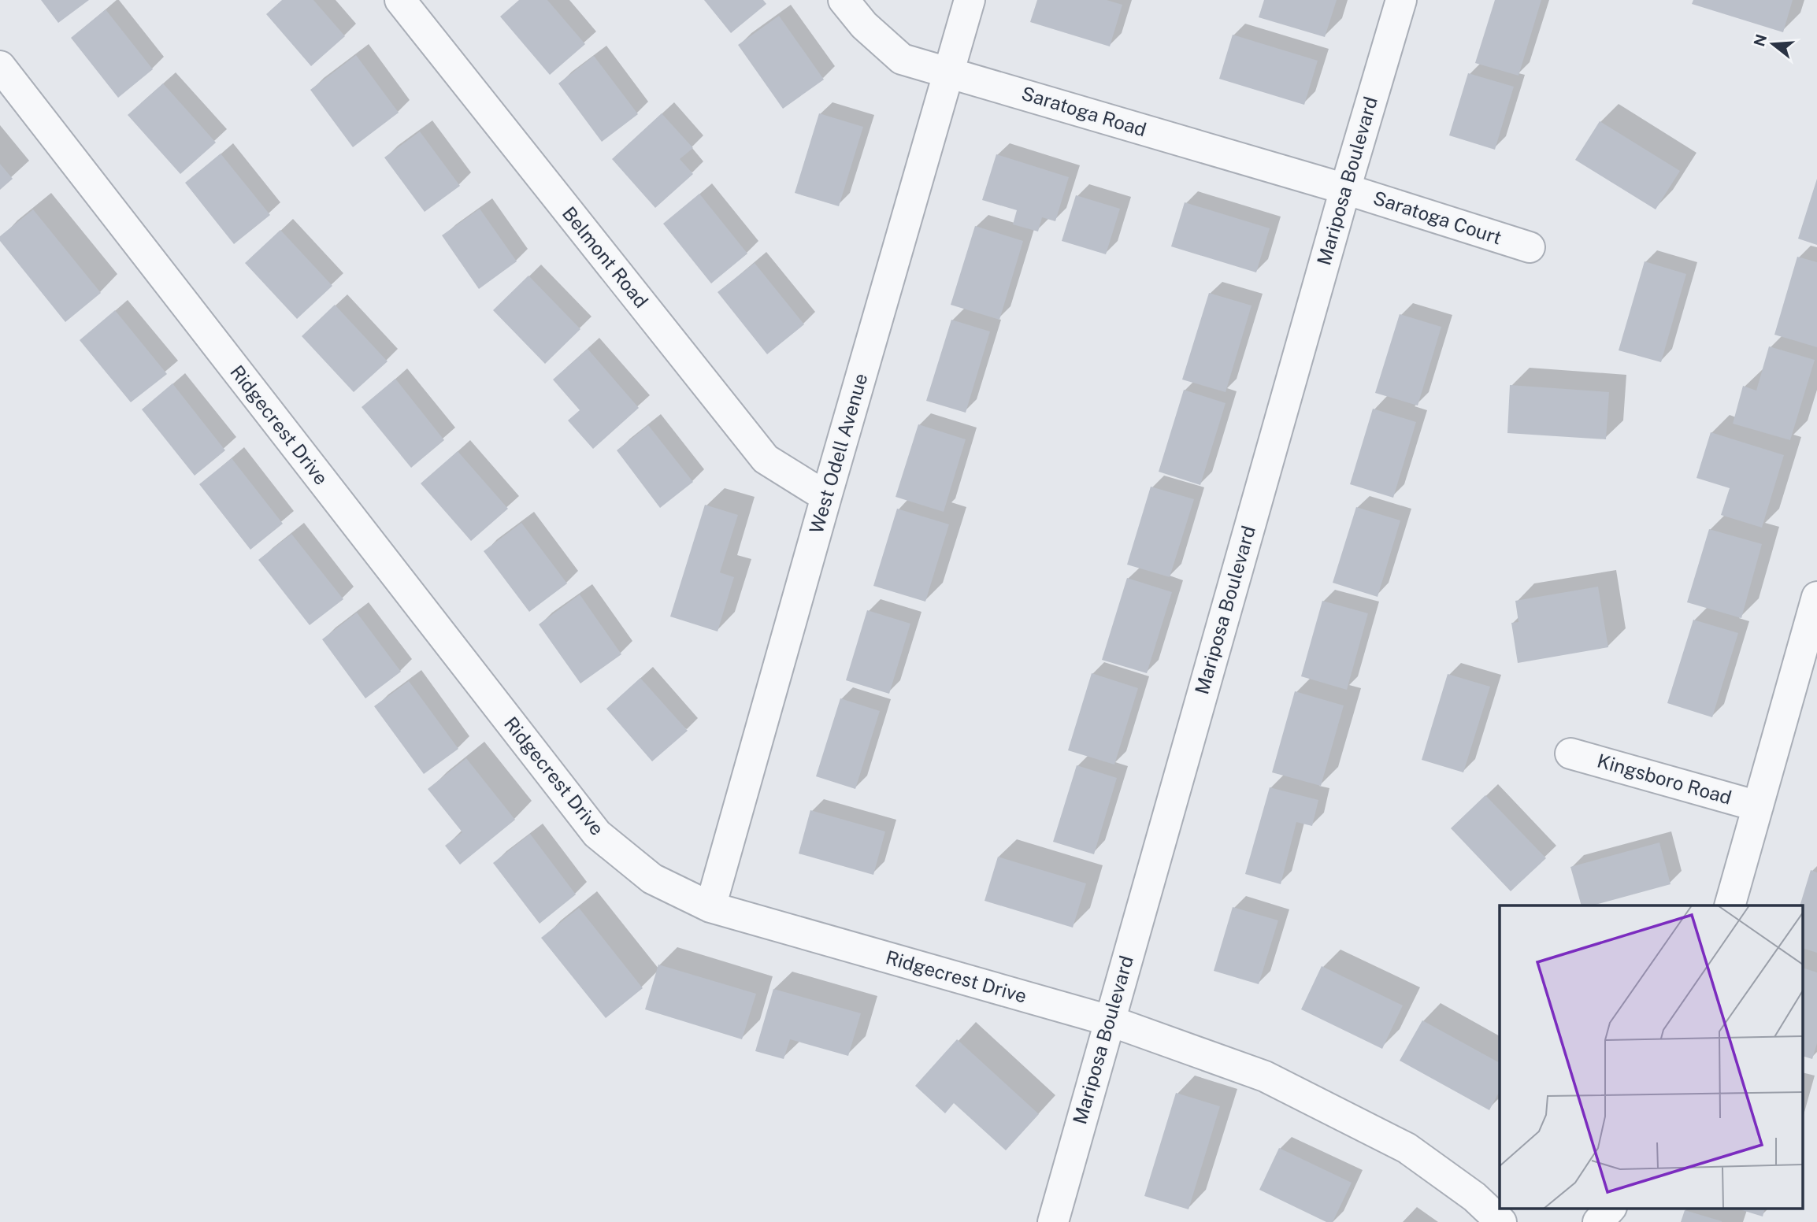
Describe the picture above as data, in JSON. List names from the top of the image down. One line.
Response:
{"streets":{"street":["Saratoga Road","Mariposa Boulevard","Saratoga Court","Belmont Road","Ridgecrest Drive","West Odell Avenue","Kingsboro Road"]},"crossings":[["Saratoga Road","Mariposa Boulevard"],["Saratoga Road","Saratoga Court"],["Saratoga Road","West Odell Avenue"],["Mariposa Boulevard","Saratoga Court"],["Mariposa Boulevard","Ridgecrest Drive"],["Belmont Road","West Odell Avenue"],["Ridgecrest Drive","West Odell Avenue"]],"north":"left"}
